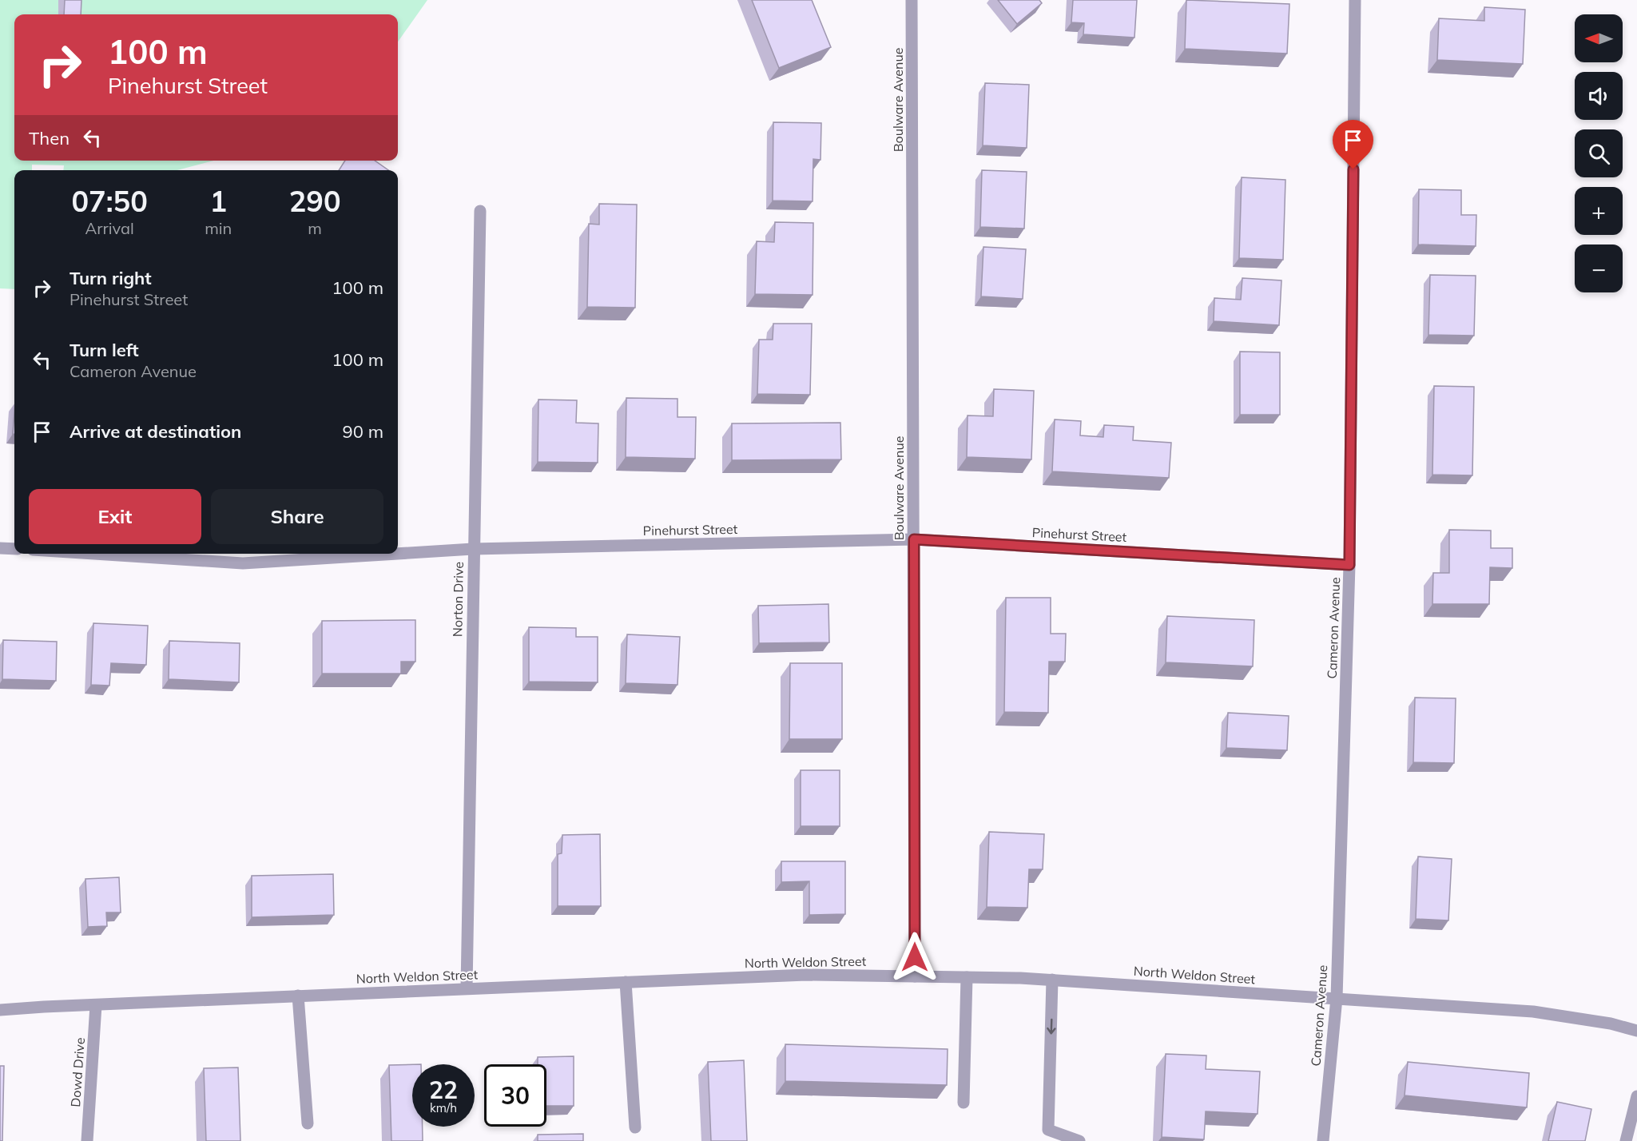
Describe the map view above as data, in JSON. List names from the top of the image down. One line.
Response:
{"streets":{"street":["Boulware Avenue","Pinehurst Street","Norton Drive","Cameron Avenue","North Weldon Street","Dowd Drive"]},"crossings":[["Boulware Avenue","Pinehurst Street"],["Boulware Avenue","North Weldon Street"],["Pinehurst Street","Norton Drive"],["Pinehurst Street","Cameron Avenue"],["Norton Drive","North Weldon Street"],["Cameron Avenue","North Weldon Street"],["North Weldon Street","Dowd Drive"]],"north":"left","page":{"map_buttons":["+","−"],"turn":["100 m","Pinehurst Street"],"then":"Then","eta":["07:50","Arrival","1","min","290","m"],"list":[{"name":"Turn right","note":"Pinehurst Street","value":"100 m"},{"name":"Turn left","note":"Cameron Avenue","value":"100 m"},{"name":"Arrive at destination","value":"90 m"}],"buttons":["Exit","Share"],"speed":"22 km/h","limit":"30"}}
